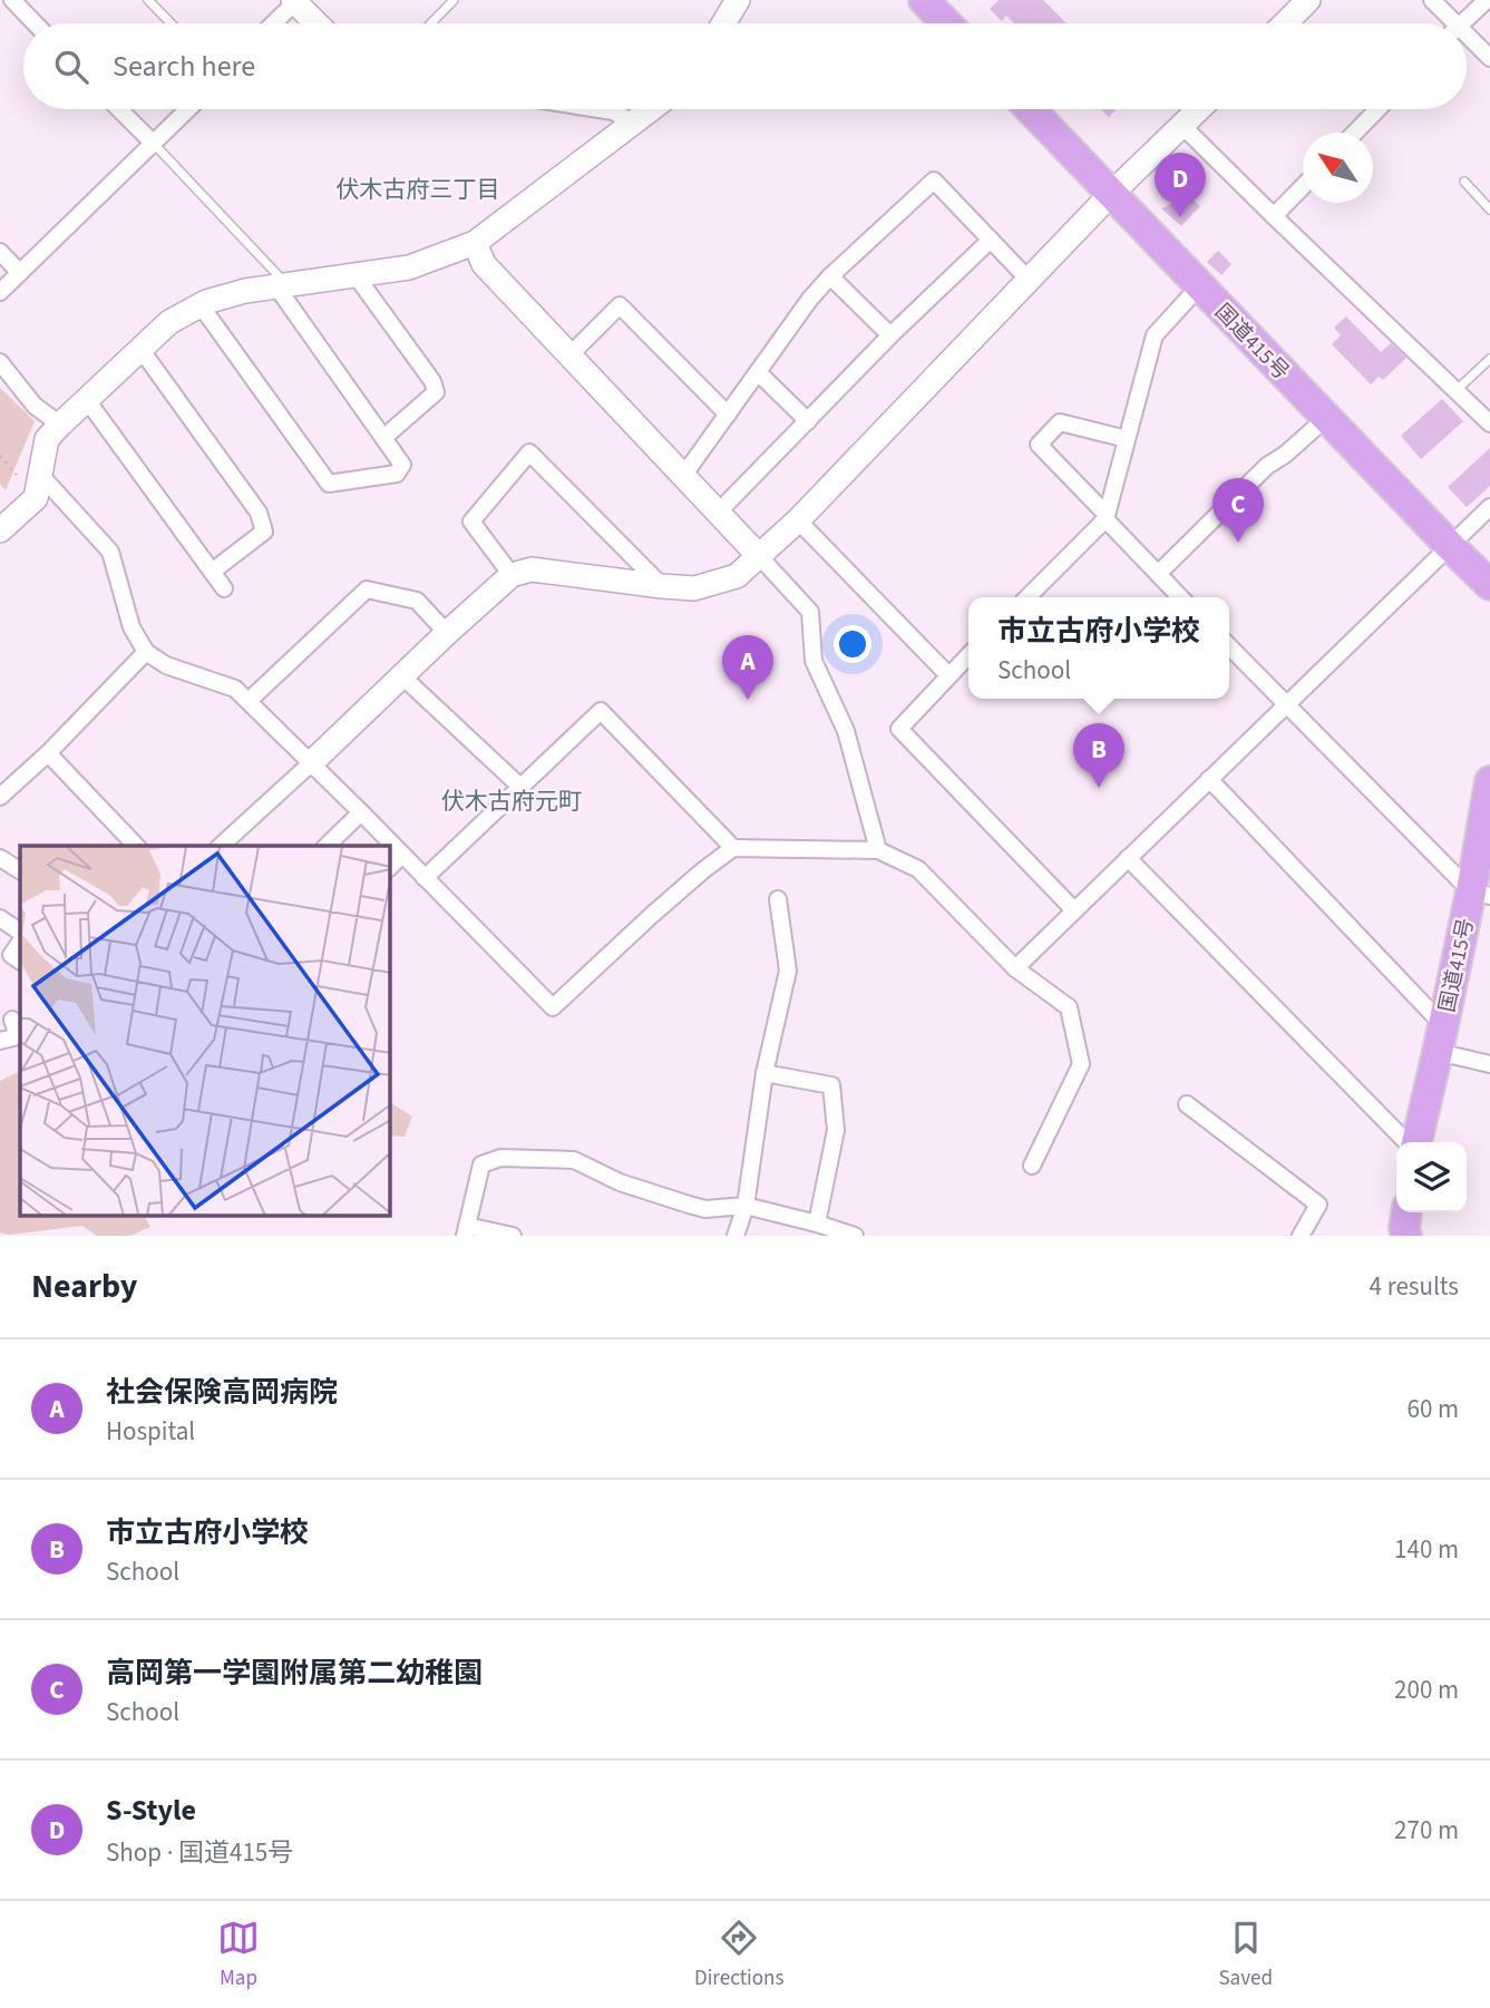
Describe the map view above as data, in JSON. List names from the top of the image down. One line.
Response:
{"streets":{"highway":["国道415号"]},"districts":["伏木古府三丁目","伏木古府元町"],"north":"top left","page":{"search":"Search here","pins":["D","C","A","B"],"popup":["市立古府小学校","School"],"heading":["Nearby","4 results"],"list":[{"mark":"A","name":"社会保険高岡病院","note":"Hospital","value":"60 m"},{"mark":"B","name":"市立古府小学校","note":"School","value":"140 m"},{"mark":"C","name":"高岡第一学園附属第二幼稚園","note":"School","value":"200 m"},{"mark":"D","name":"S-Style","note":"Shop · 国道415号","value":"270 m"}],"nav":["Map","Directions","Saved"]}}
